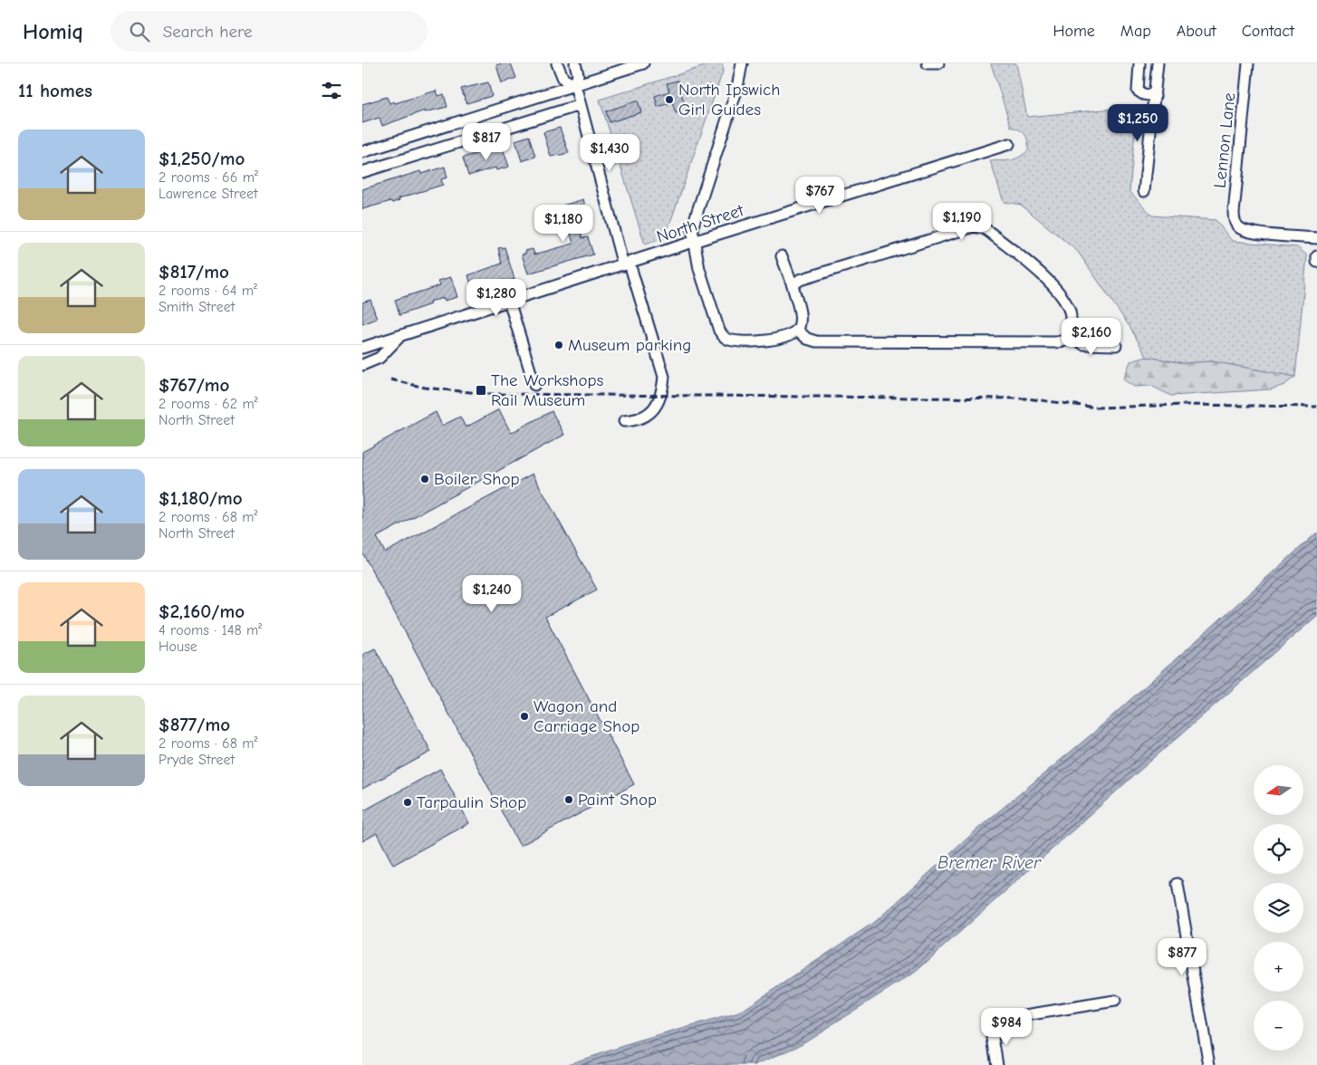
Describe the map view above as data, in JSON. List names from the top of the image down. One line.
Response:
{"streets":{"street":["Lennon Lane","North Street"]},"water":["Bremer River"],"places":{"other":["North Ipswich Girl Guides","Museum parking","Boiler Shop","Wagon and Carriage Shop","Paint Shop","Tarpaulin Shop"],"transit":["The Workshops Rail Museum"]},"north":"left","page":{"header":"Homiq","search":"Search here","nav":["Home","Map","About","Contact"],"heading":"11 homes","price":["$1,250","$817","$1,430","$767","$1,190","$1,180","$1,280","$2,160","$1,240","$877","$984"],"list":[{"name":"$1,250/mo","note":"2 rooms · 66 m² · Lawrence Street"},{"name":"$817/mo","note":"2 rooms · 64 m² · Smith Street"},{"name":"$767/mo","note":"2 rooms · 62 m² · North Street"},{"name":"$1,180/mo","note":"2 rooms · 68 m² · North Street"},{"name":"$2,160/mo","note":"4 rooms · 148 m² · House"},{"name":"$877/mo","note":"2 rooms · 68 m² · Pryde Street"}],"map_buttons":["+","−"]}}
